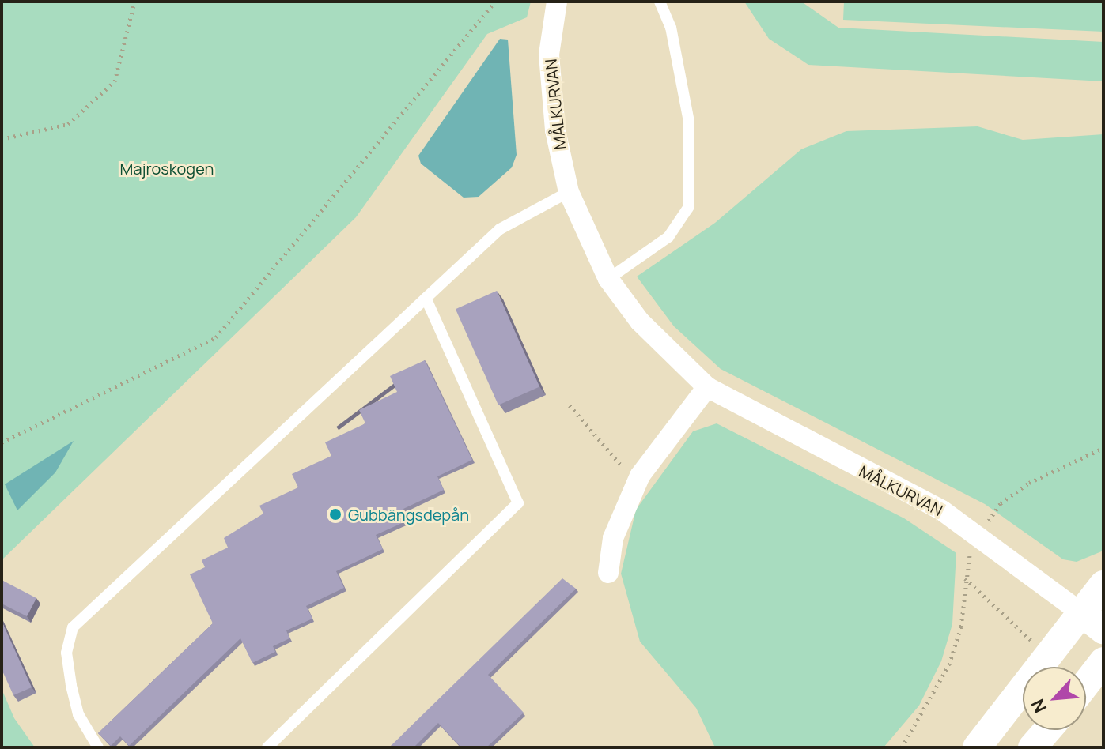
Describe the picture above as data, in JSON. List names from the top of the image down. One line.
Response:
{"streets":{"street":["MÅLKURVAN"]},"parks":["Majroskogen"],"places":["Gubbängsdepån"],"north":"bottom left"}
